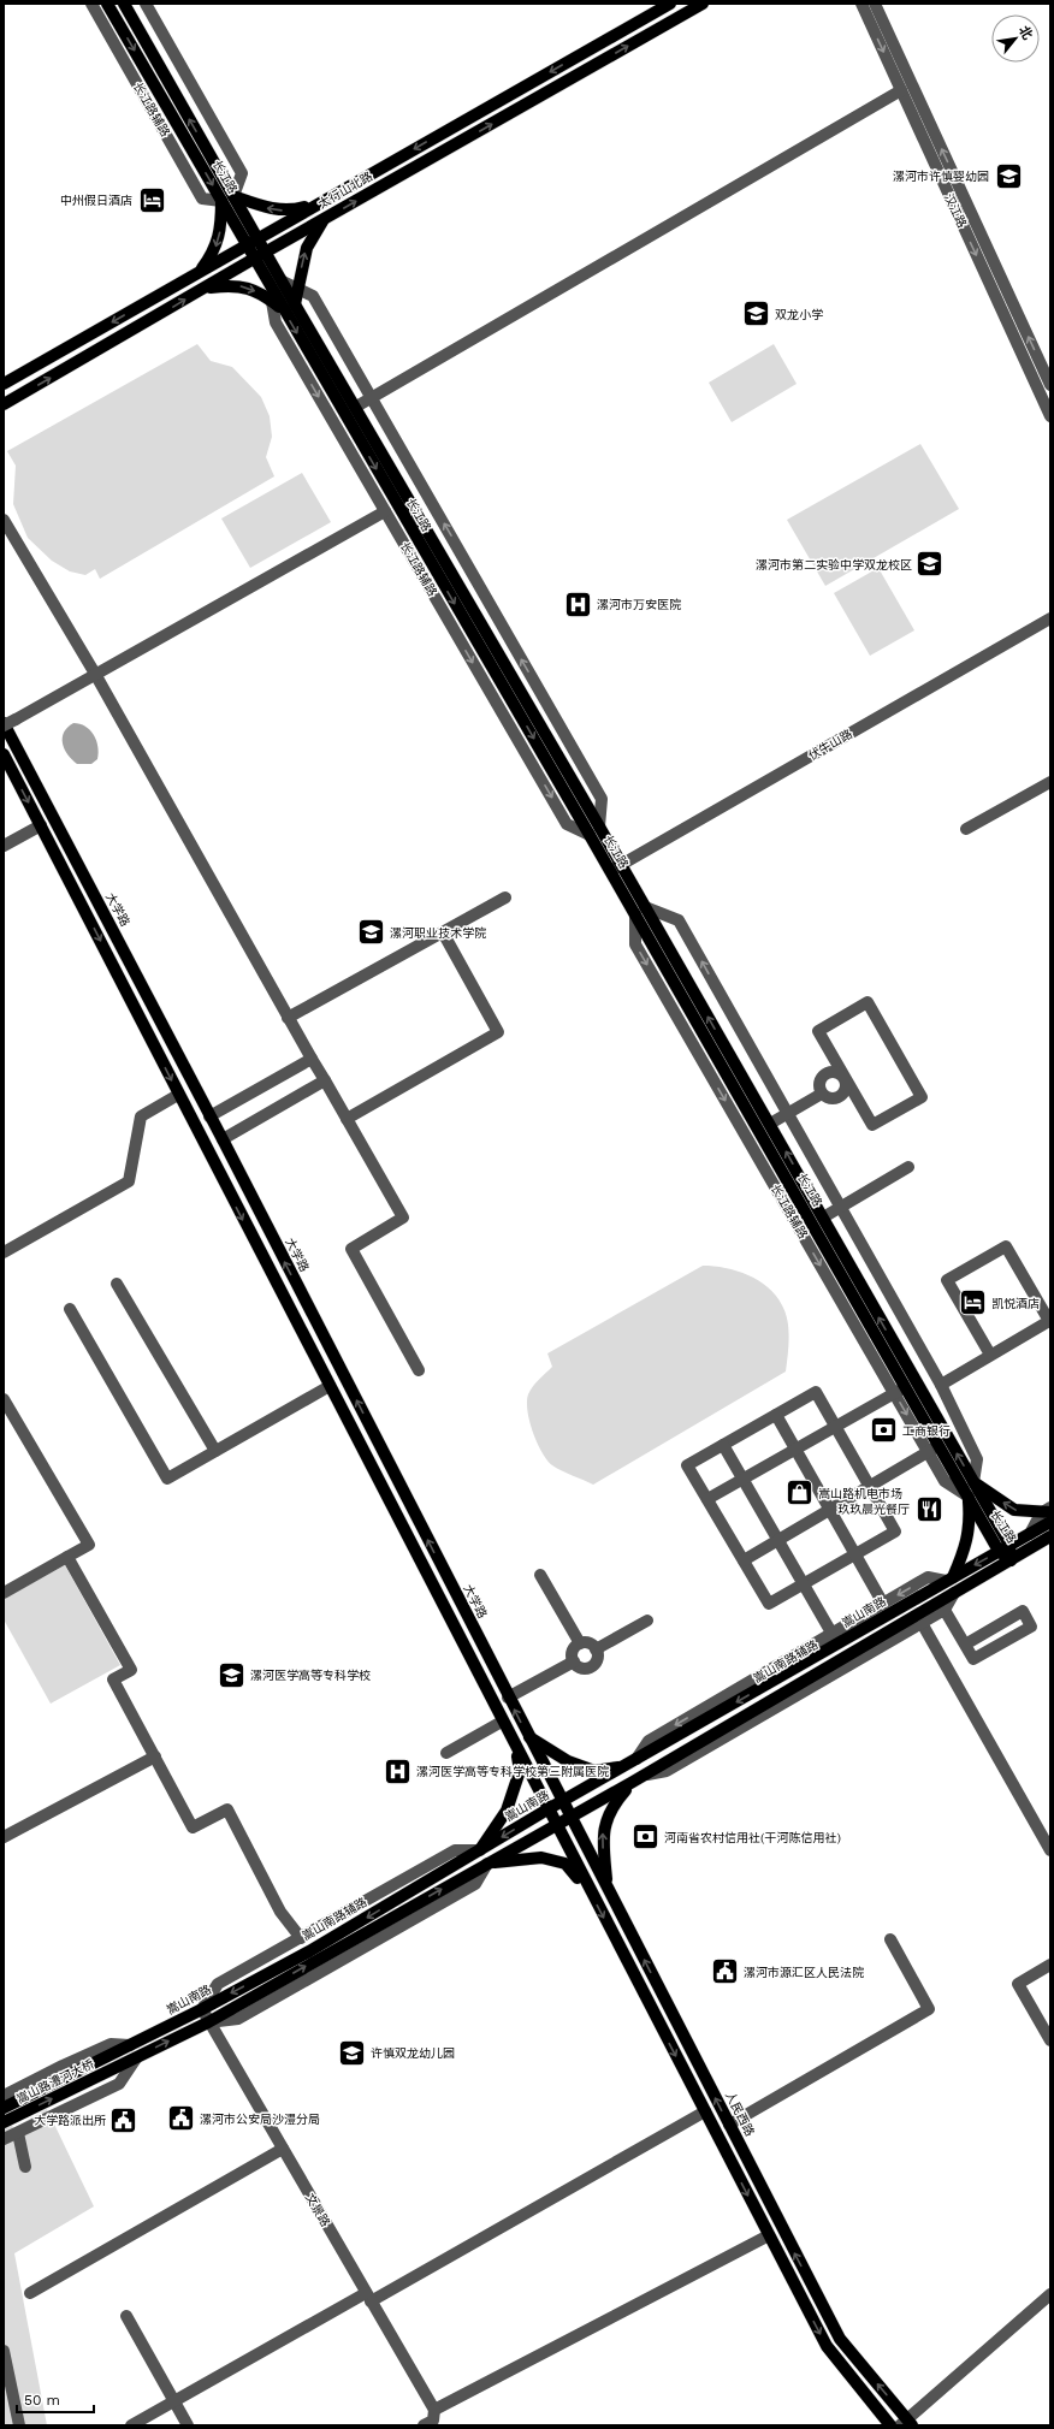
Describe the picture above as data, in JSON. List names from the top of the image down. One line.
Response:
{"streets":{"main road":["长江路","太行山北路","大学路","嵩山南路","嵩山路澧河大桥","人民西路"],"street":["长江路辅路","汉江路","伏牛山路","嵩山南路辅路","文景路"]},"crossings":[["长江路辅路","长江路"],["长江路","太行山北路"],["长江路","伏牛山路"],["长江路","嵩山南路"],["大学路","嵩山南路"],["大学路","人民西路"],["嵩山南路","嵩山南路辅路"],["嵩山南路","嵩山路澧河大桥"],["嵩山南路","人民西路"],["嵩山南路","文景路"],["嵩山南路辅路","文景路"]],"places":{"school or university":["漯河市许慎婴幼园","双龙小学","漯河市第二实验中学双龙校区","漯河职业技术学院","漯河医学高等专科学校","许慎双龙幼儿园"],"hotel":["中州假日酒店","凯悦酒店"],"hospital":["漯河市万安医院","漯河医学高等专科学校第三附属医院"],"bank":["工商银行","河南省农村信用社(干河陈信用社)"],"shop":["嵩山路机电市场"],"restaurant":["玖玖晨光餐厅"],"public building":["漯河市源汇区人民法院","漯河市公安局沙澧分局","大学路派出所"]},"scale_bar":"50 m","north":"top right"}
